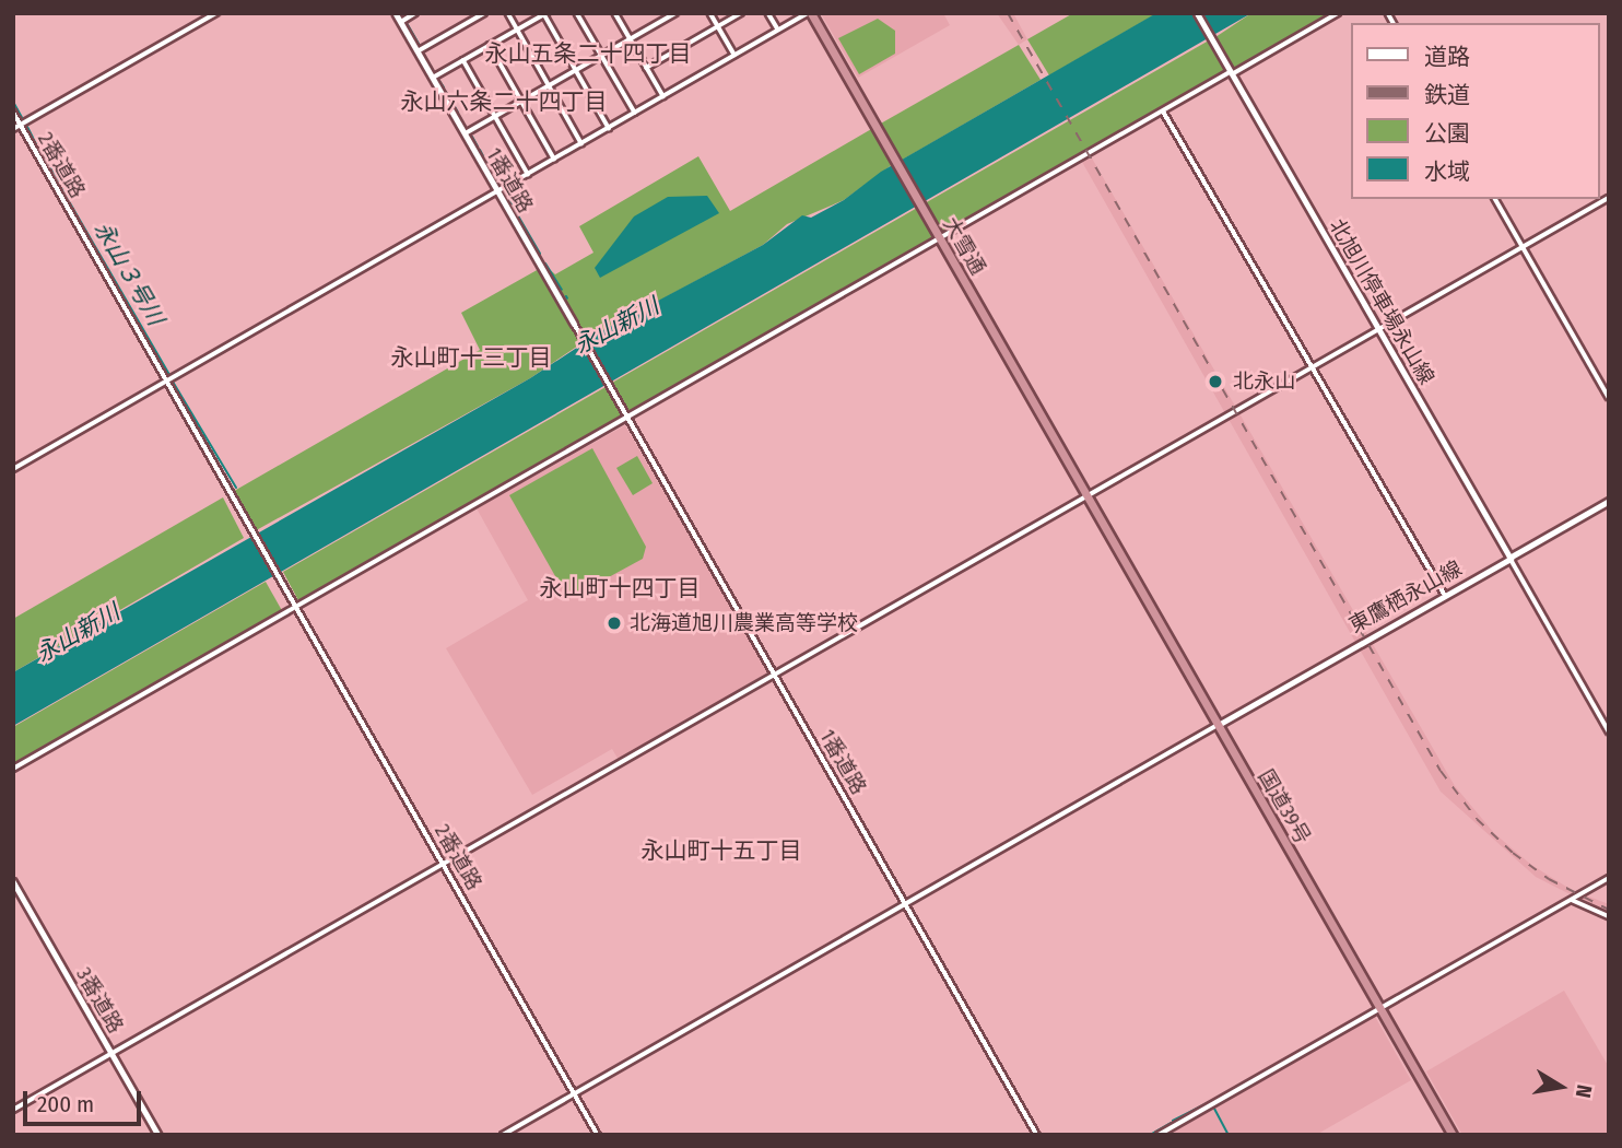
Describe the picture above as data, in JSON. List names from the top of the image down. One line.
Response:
{"streets":{"highway":["大雪通","国道39号"],"main road":["北旭川停車場永山線","東鷹栖永山線"],"street":["2番道路","1番道路","3番道路"]},"crossings":[["大雪通","国道39号"],["北旭川停車場永山線","東鷹栖永山線"],["東鷹栖永山線","国道39号"]],"districts":["永山五条二十四丁目","永山六条二十四丁目","永山町十三丁目","永山町十四丁目","永山町十五丁目"],"water":["永山３号川","永山新川"],"places":["北永山","北海道旭川農業高等学校"],"legend":["道路","鉄道","公園","水域"],"scale_bar":"200 m","north":"right"}
